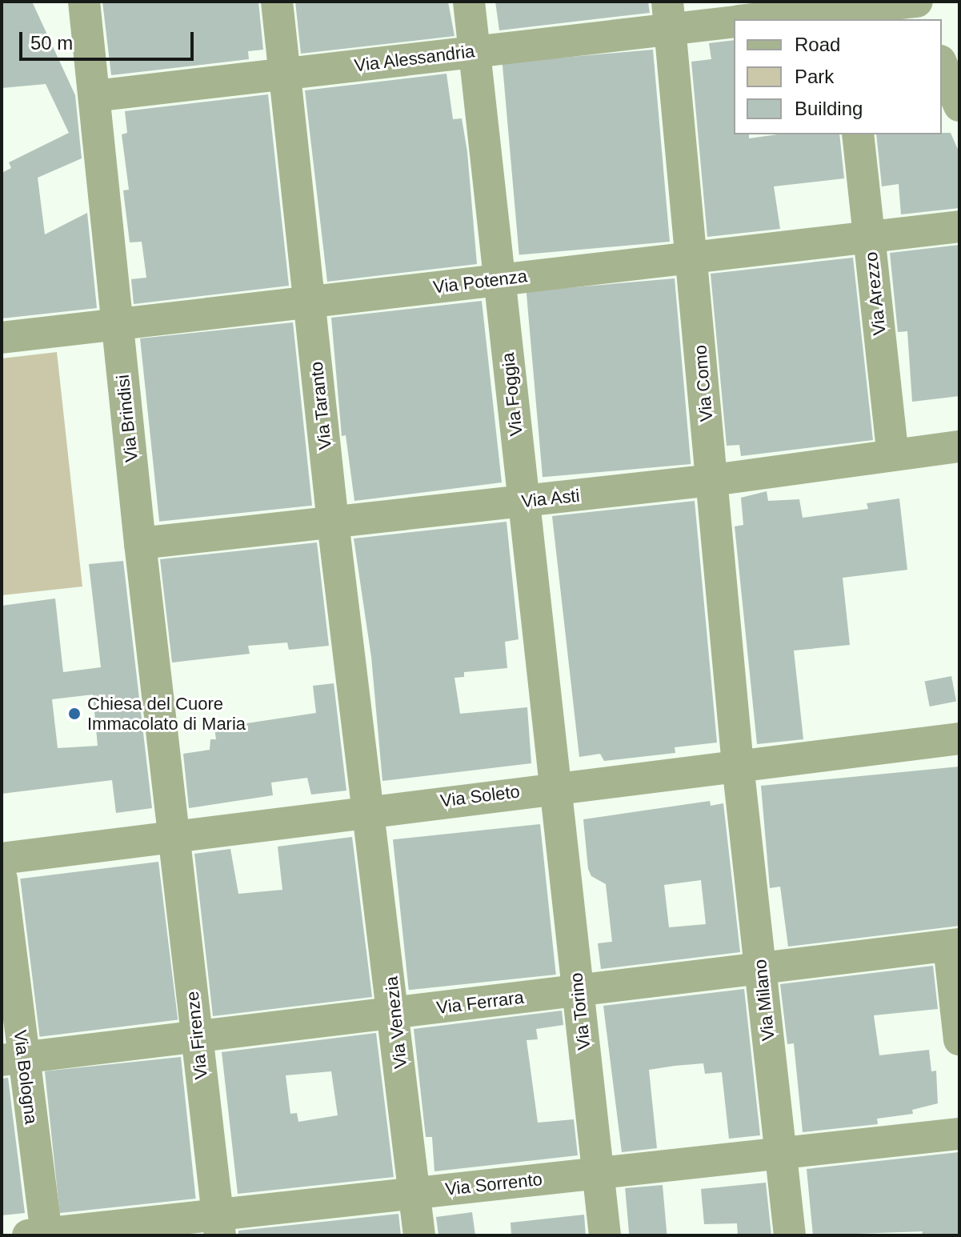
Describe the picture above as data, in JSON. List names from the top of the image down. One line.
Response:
{"streets":{"street":["Via Alessandria","Via Potenza","Via Arezzo","Via Como","Via Foggia","Via Taranto","Via Brindisi","Via Asti","Via Soleto","Via Milano","Via Ferrara","Via Torino","Via Venezia","Via Firenze","Via Bologna","Via Sorrento"]},"crossings":[["Via Alessandria","Via Como"],["Via Alessandria","Via Foggia"],["Via Alessandria","Via Taranto"],["Via Alessandria","Via Brindisi"],["Via Potenza","Via Arezzo"],["Via Potenza","Via Como"],["Via Potenza","Via Foggia"],["Via Potenza","Via Taranto"],["Via Potenza","Via Brindisi"],["Via Arezzo","Via Asti"],["Via Como","Via Asti"],["Via Como","Via Soleto"],["Via Como","Via Milano"],["Via Foggia","Via Asti"],["Via Foggia","Via Soleto"],["Via Foggia","Via Torino"],["Via Taranto","Via Asti"],["Via Taranto","Via Soleto"],["Via Taranto","Via Venezia"],["Via Brindisi","Via Asti"],["Via Brindisi","Via Soleto"],["Via Brindisi","Via Firenze"],["Via Soleto","Via Milano"],["Via Soleto","Via Torino"],["Via Soleto","Via Venezia"],["Via Soleto","Via Firenze"],["Via Milano","Via Ferrara"],["Via Milano","Via Sorrento"],["Via Ferrara","Via Torino"],["Via Ferrara","Via Venezia"],["Via Ferrara","Via Firenze"],["Via Ferrara","Via Bologna"],["Via Torino","Via Sorrento"],["Via Venezia","Via Sorrento"],["Via Firenze","Via Sorrento"],["Via Bologna","Via Sorrento"]],"places":["Chiesa del Cuore Immacolato di Maria"],"legend":["Road","Park","Building"],"scale_bar":"50 m"}
